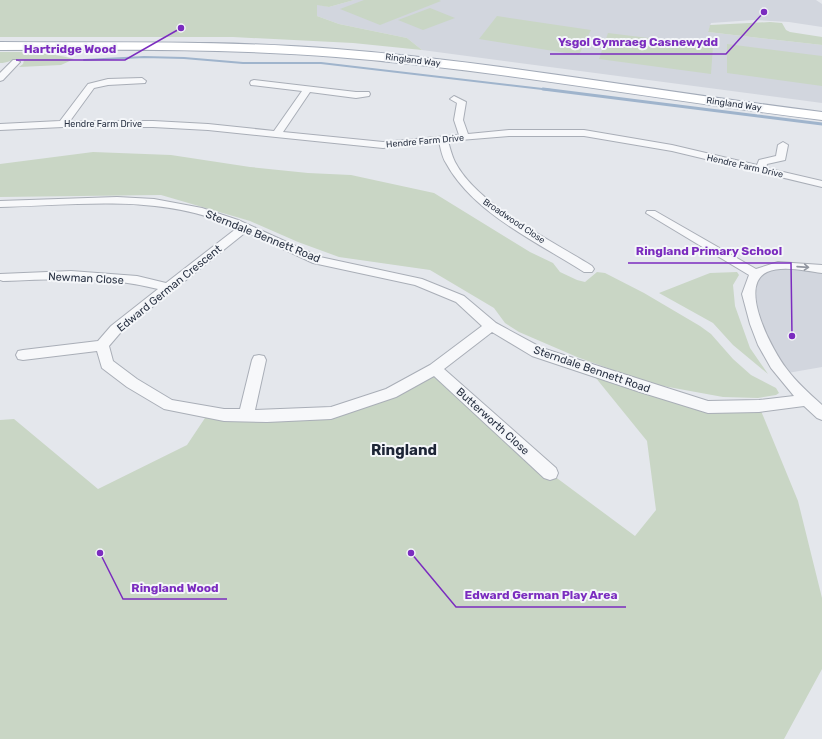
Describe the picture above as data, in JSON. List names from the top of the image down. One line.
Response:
{"streets":{"main road":["Ringland Way"],"street":["Hendre Farm Drive","Broadwood Close","Sterndale Bennett Road","Newman Close","Edward German Crescent","Butterworth Close"]},"crossings":[["Hendre Farm Drive","Broadwood Close"],["Sterndale Bennett Road","Edward German Crescent"],["Newman Close","Edward German Crescent"]],"districts":["Ringland"],"places":["Ysgol Gymraeg Casnewydd","Hartridge Wood","Ringland Primary School","Ringland Wood","Edward German Play Area"]}
